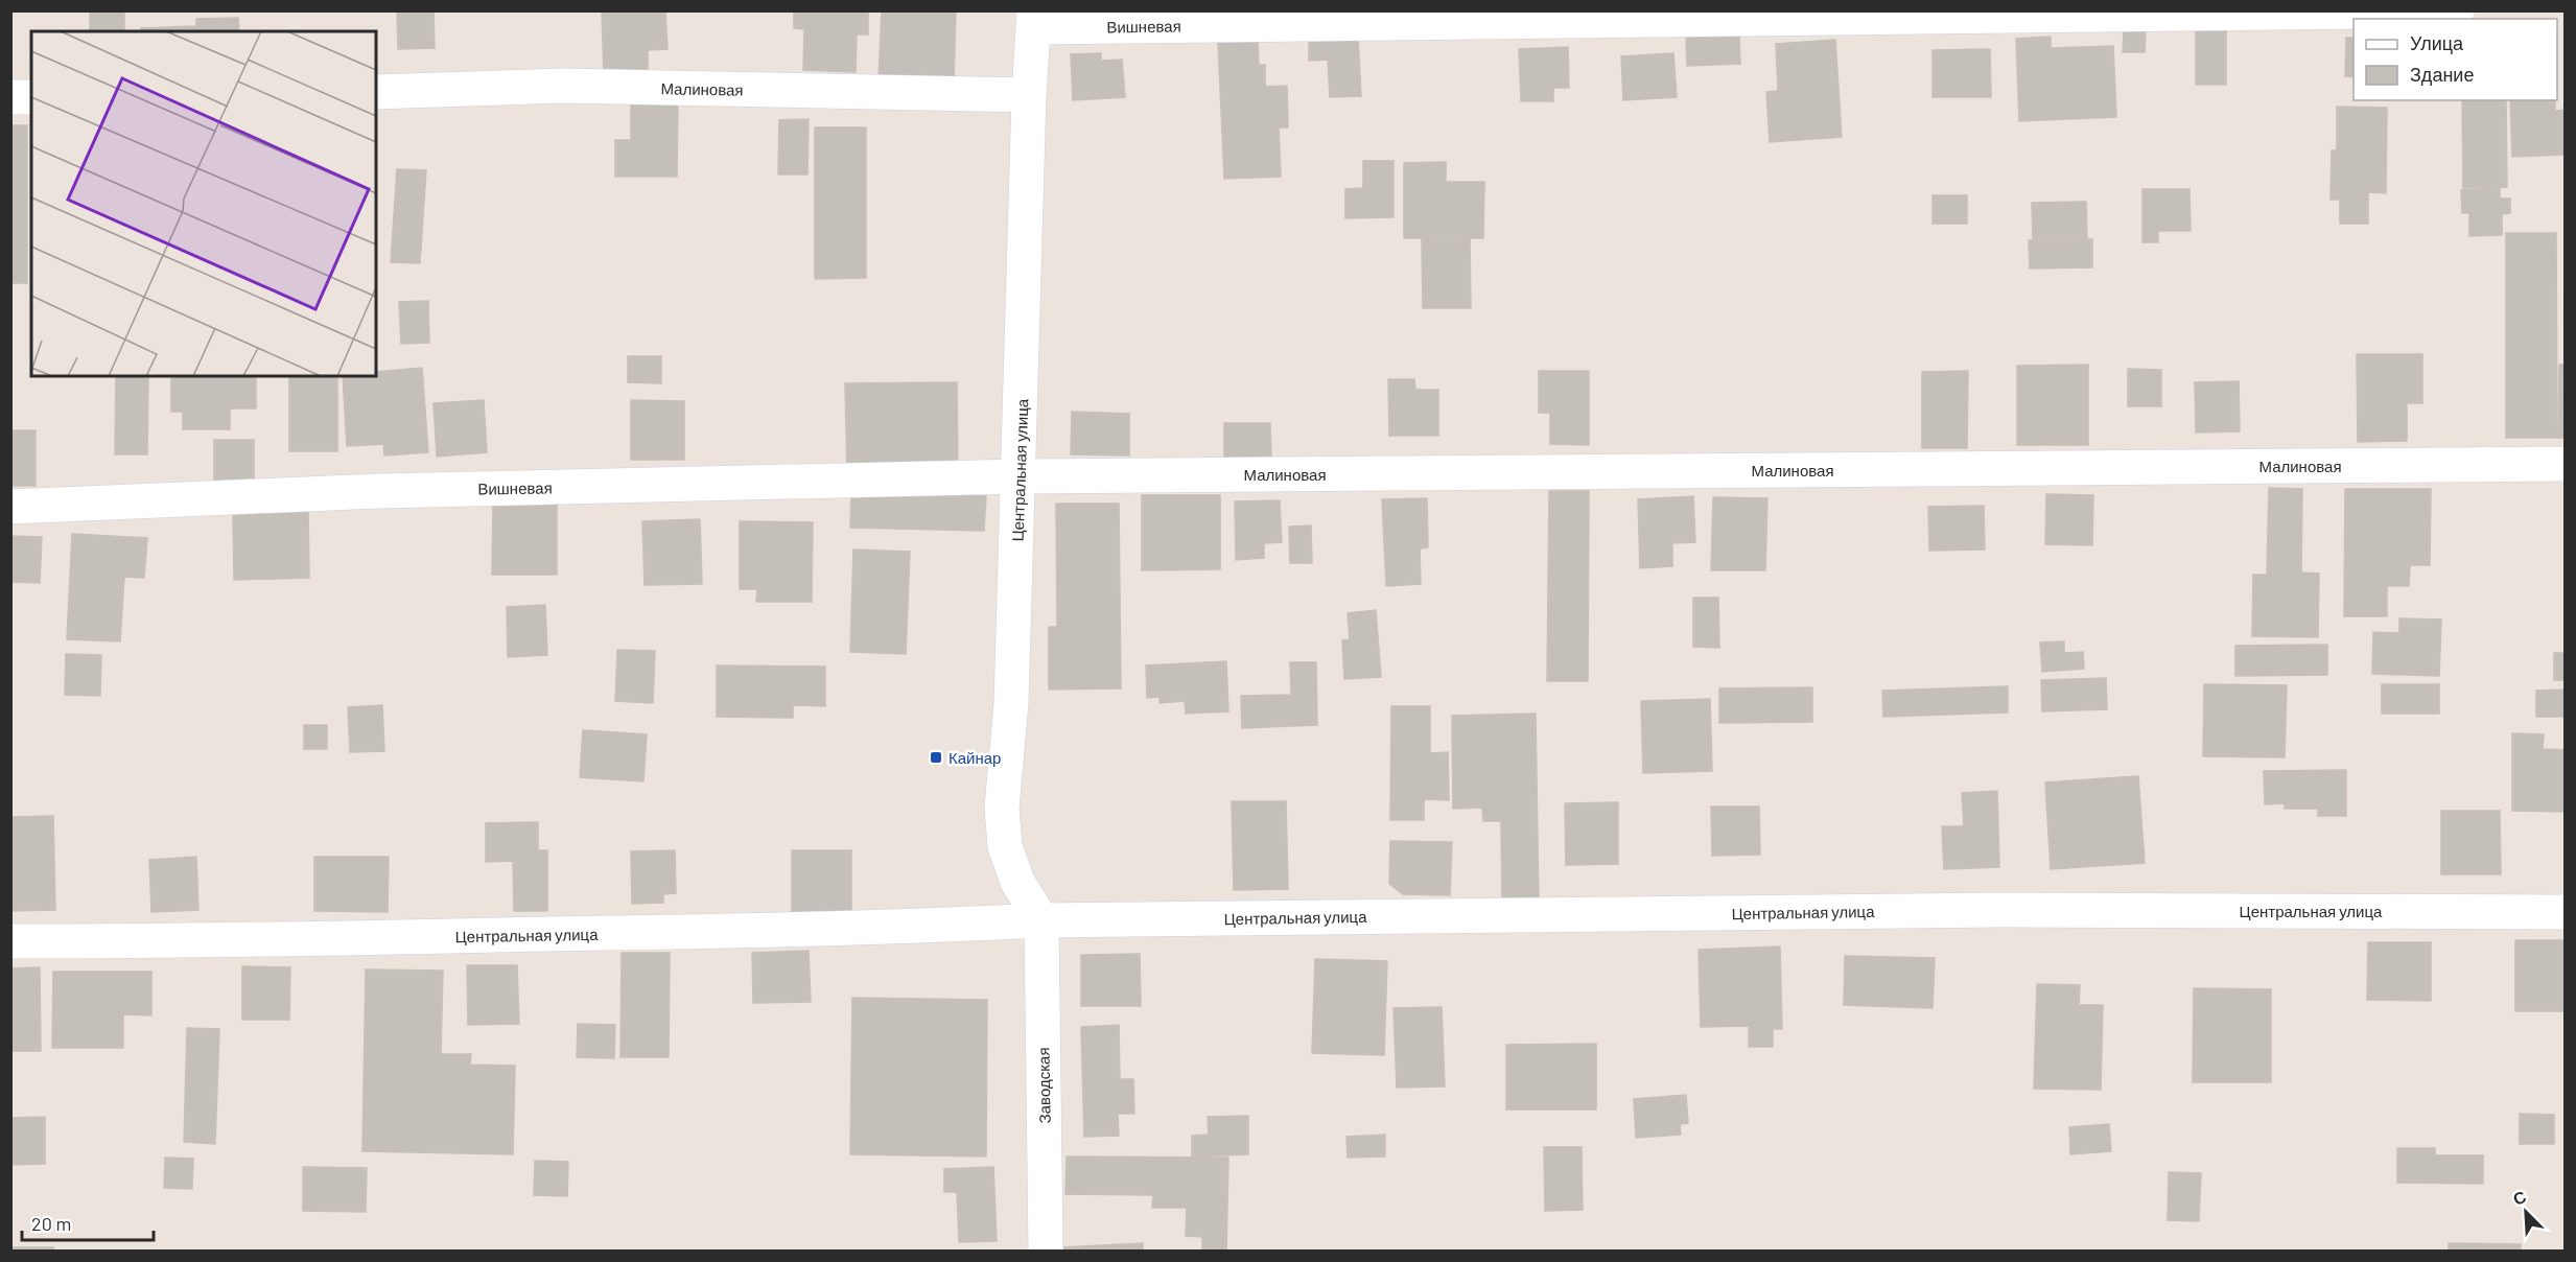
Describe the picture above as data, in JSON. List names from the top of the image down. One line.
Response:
{"streets":{"street":["Вишневая","Малиновая","Центральная улица","Заводская"]},"crossings":[["Вишневая","Малиновая"],["Вишневая","Центральная улица"],["Малиновая","Центральная улица"],["Центральная улица","Заводская"]],"places":{"transit":["Кайнар"]},"legend":["Улица","Здание"],"scale_bar":"20 m","north":"top left"}
